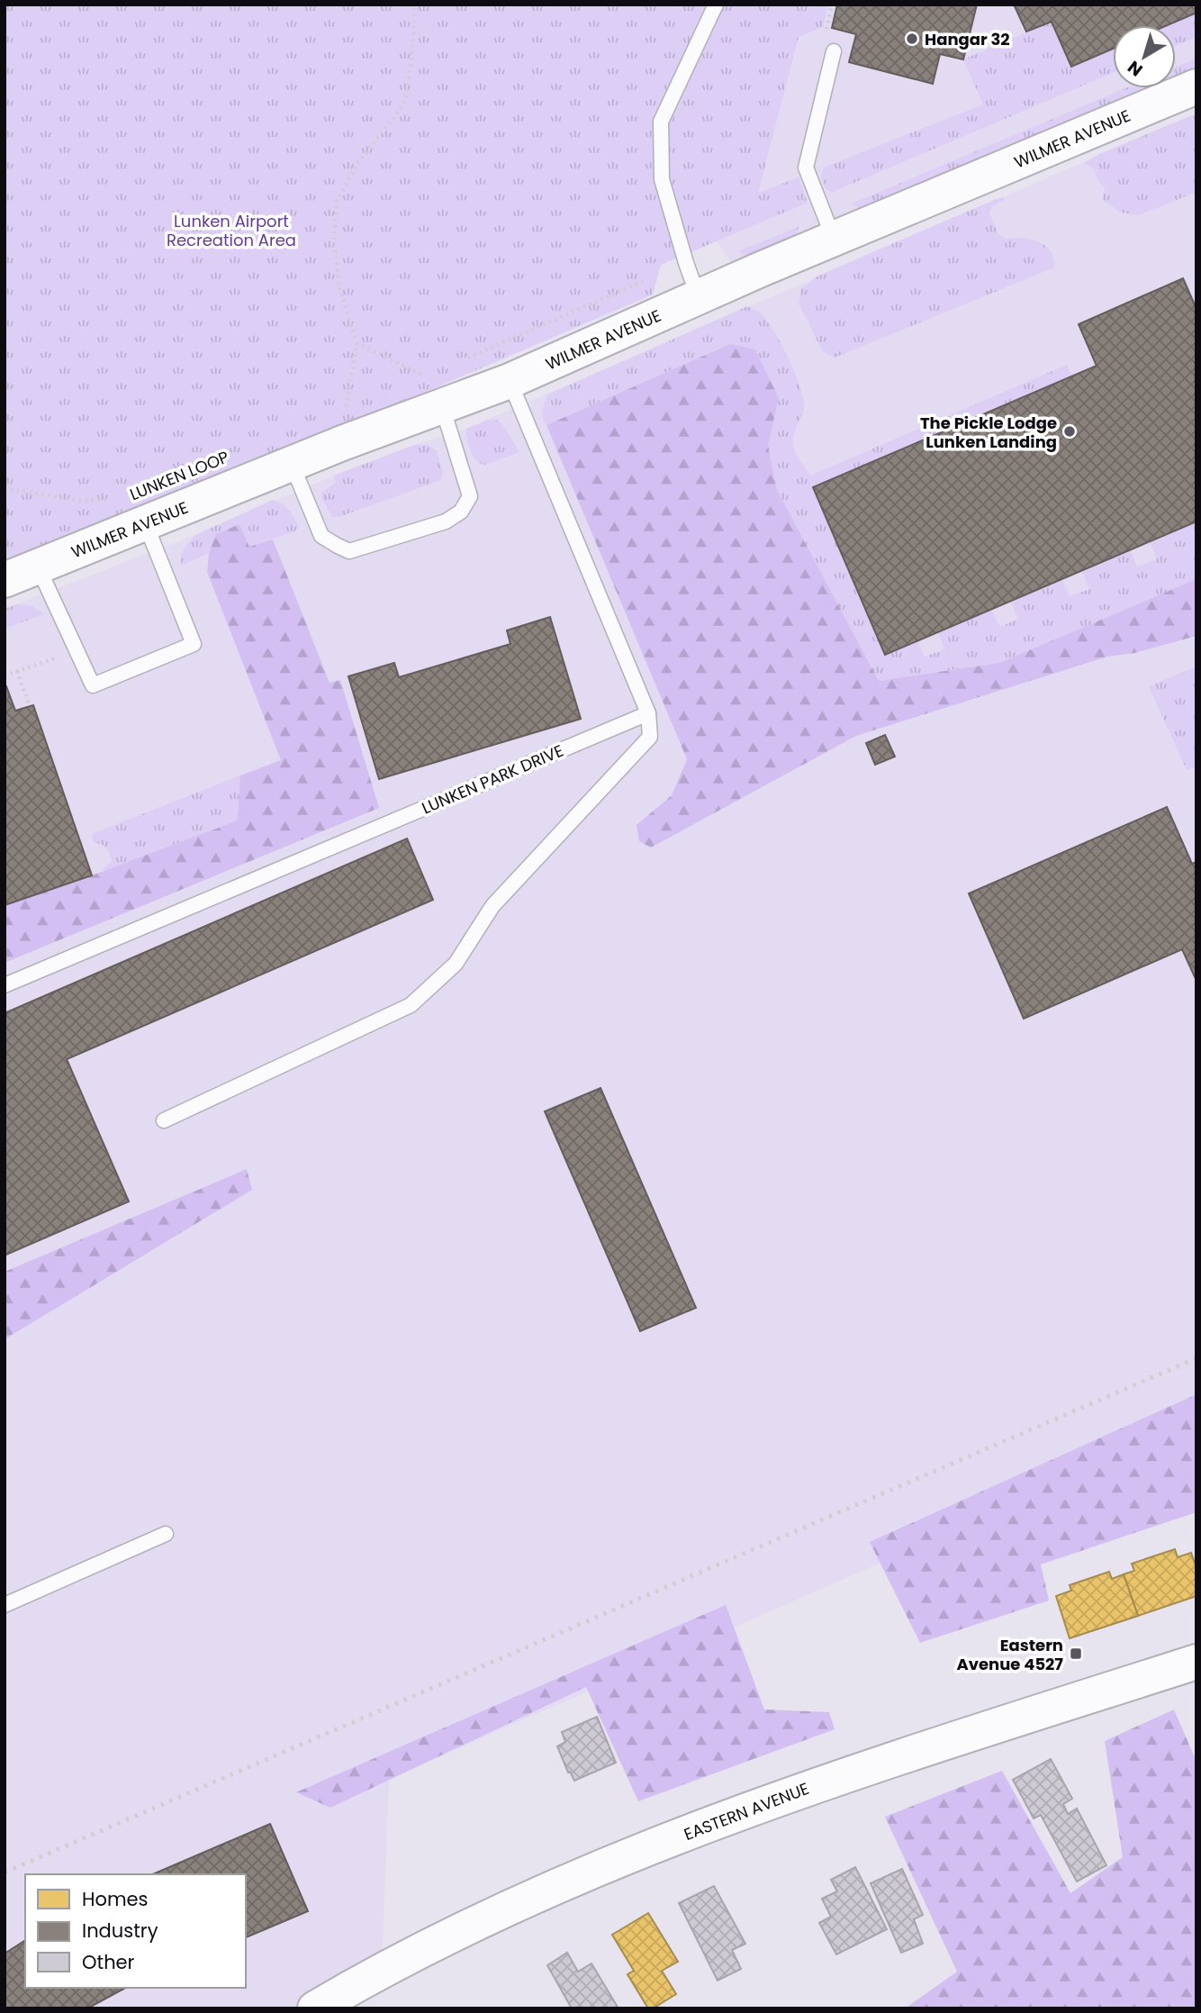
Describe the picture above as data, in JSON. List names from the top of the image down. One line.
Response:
{"streets":{"street":["WILMER AVENUE","EASTERN AVENUE"],"lane":["LUNKEN PARK DRIVE"],"path":["LUNKEN LOOP"]},"parks":["Lunken Airport Recreation Area"],"places":{"other":["Hangar 32","The Pickle Lodge Lunken Landing"],"transit":["Eastern Avenue 4527"]},"legend":["Homes","Industry","Other"],"north":"bottom left"}
